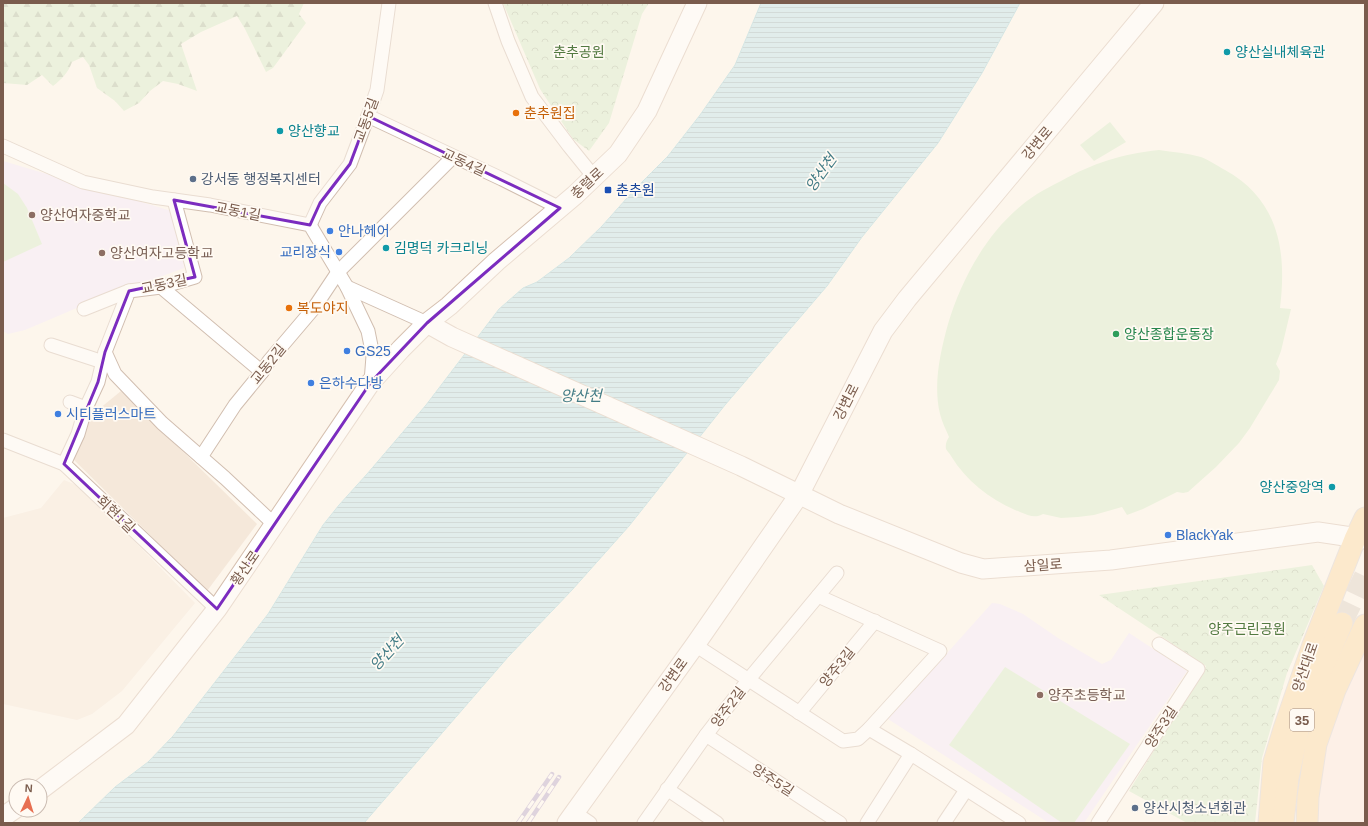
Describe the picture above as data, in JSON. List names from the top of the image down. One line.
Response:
{"streets":{"main road":["강변로","충렬로","삼일로","황산로","양산대로","35"],"street":["교동5길","교동4길","교동1길","교동3길","교동2길","회현1길","양주3길","양주2길","양주5길"]},"crossings":[["교동5길","교동4길"],["교동5길","교동1길"],["강변로","삼일로"],["교동4길","충렬로"],["교동4길","교동2길"],["충렬로","삼일로"],["충렬로","황산로"],["교동1길","교동3길"],["교동3길","회현1길"],["회현1길","황산로"],["삼일로","황산로"],["삼일로","양산대로"],["양주2길","양주5길"]],"water":["양산천"],"parks":["춘추공원","양주근린공원"],"places":{"other":["양산실내체육관","춘추원집","양산향교","강서동 행정복지센터","양산여자중학교","안나헤어","김명덕 카크리닝","교리장식","양산여자고등학교","복도야지","양산종합운동장","GS25","은하수다방","시티플러스마트","양산중앙역","BlackYak","양주초등학교","양산시청소년회관"],"transit":["춘추원"]},"north":"top"}
